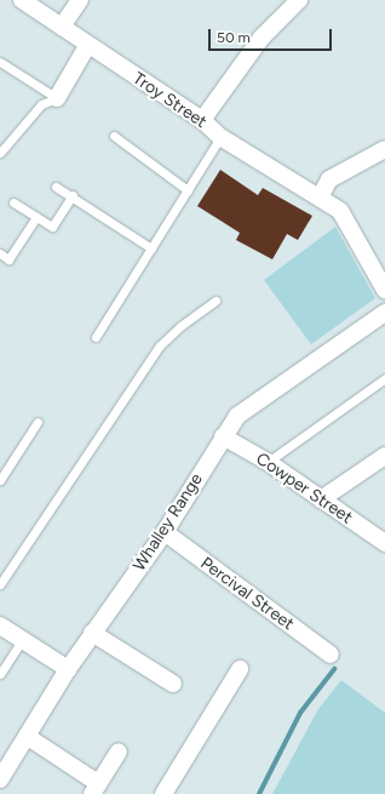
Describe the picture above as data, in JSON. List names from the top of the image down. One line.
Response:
{"streets":{"street":["Troy Street","Cowper Street","Whalley Range","Percival Street"]},"crossings":[["Cowper Street","Whalley Range"],["Whalley Range","Percival Street"]],"scale_bar":"50 m"}
